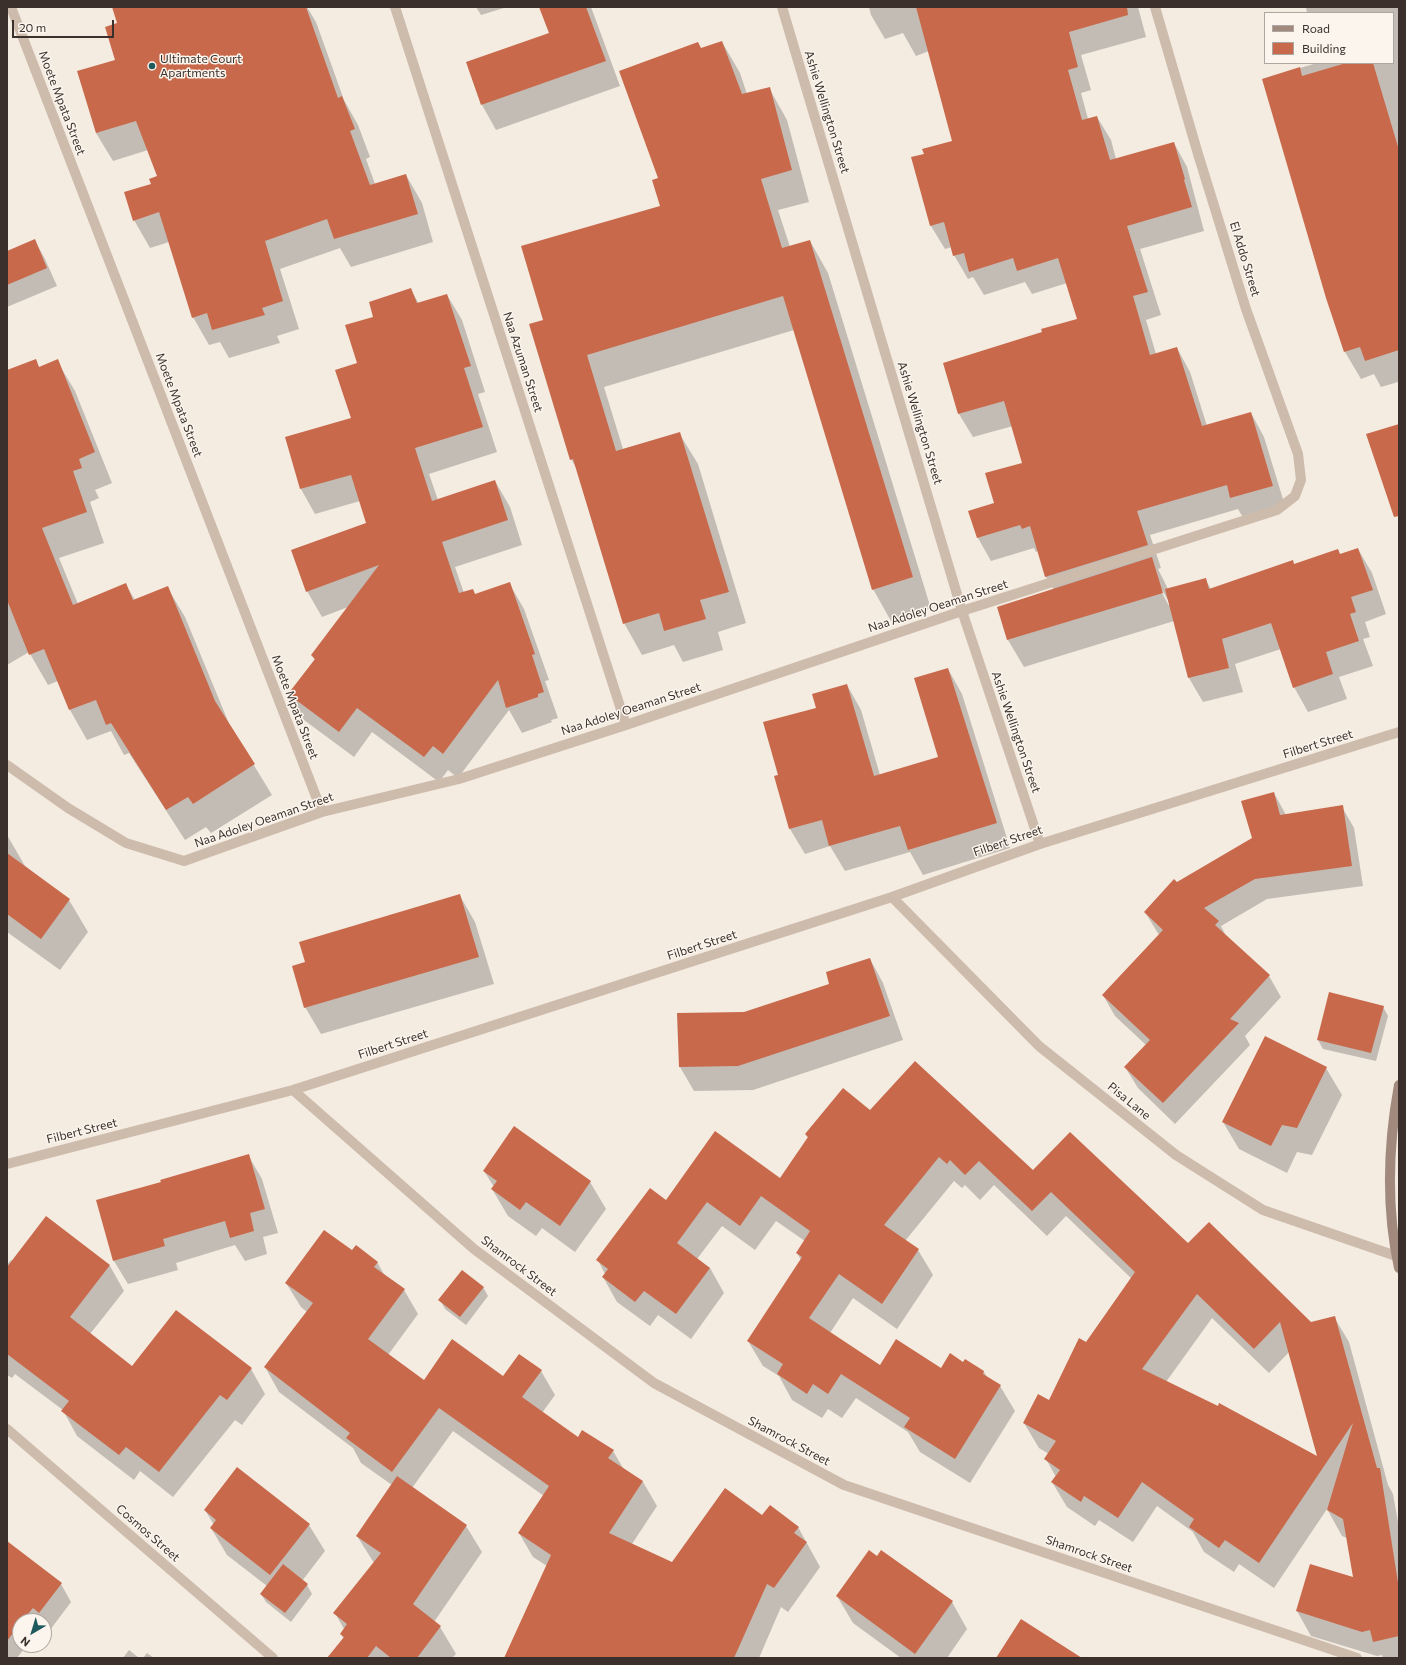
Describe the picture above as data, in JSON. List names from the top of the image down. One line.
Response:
{"streets":{"street":["Moete Mpata Street","Ashie Wellington Street","El Addo Street","Naa Azuman Street","Naa Adoley Oeaman Street","Filbert Street","Pisa Lane","Shamrock Street","Cosmos Street"]},"crossings":[["Moete Mpata Street","Naa Adoley Oeaman Street"],["Ashie Wellington Street","Naa Adoley Oeaman Street"],["Ashie Wellington Street","Filbert Street"],["El Addo Street","Naa Adoley Oeaman Street"],["Naa Azuman Street","Naa Adoley Oeaman Street"],["Filbert Street","Pisa Lane"],["Filbert Street","Shamrock Street"]],"places":["Ultimate Court Apartments"],"legend":["Road","Building"],"scale_bar":"20 m","north":"bottom left"}
